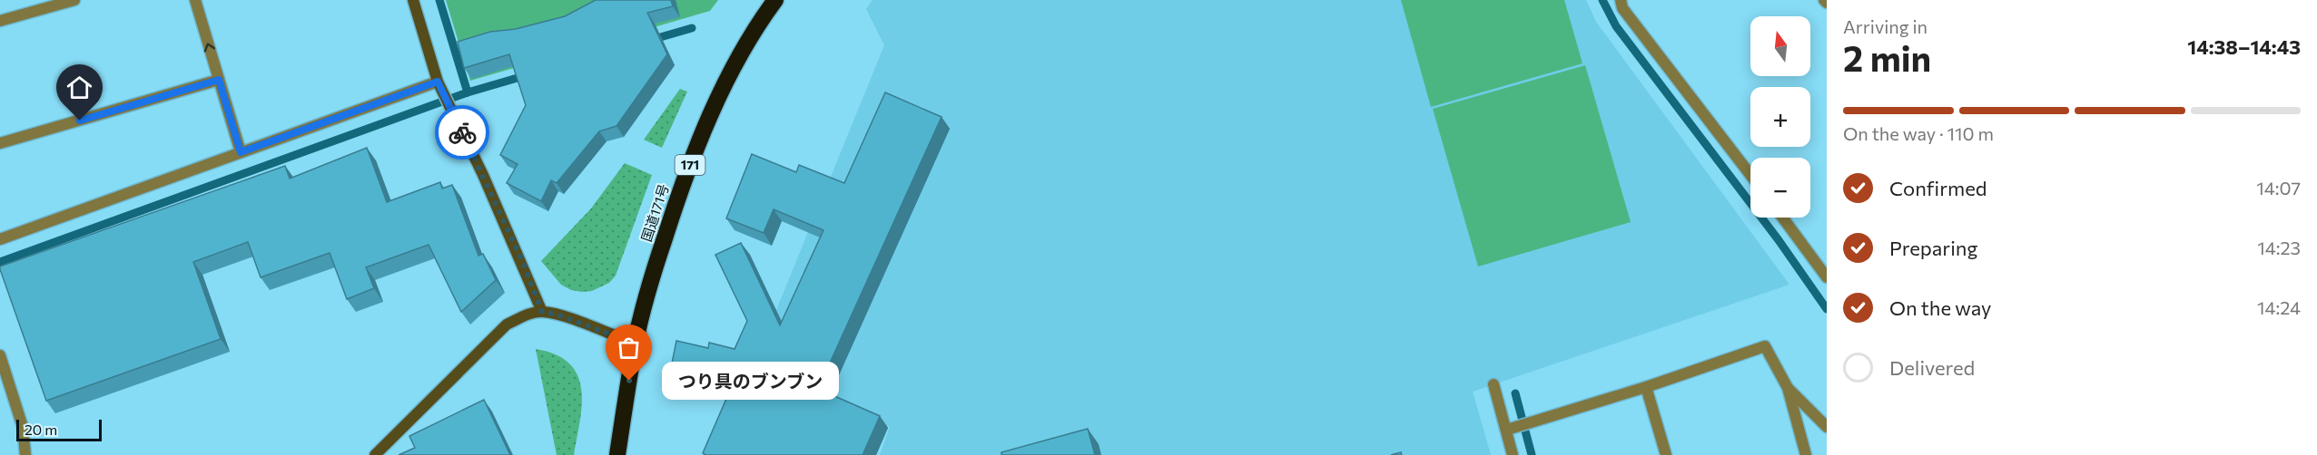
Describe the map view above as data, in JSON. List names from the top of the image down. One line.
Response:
{"streets":{"highway":["171","国道171号"]},"places":["つり具のブンブン"],"scale_bar":"20 m","north":"top","page":{"heading":["2 min","Arriving in","14:38–14:43"],"map_buttons":["+","−"],"bar":"On the way · 110 m","list":[["Confirmed","14:07"],["Preparing","14:23"],["On the way","14:24"],"Delivered"],"bubble":"つり具のブンブン","scale":"20 m"}}
